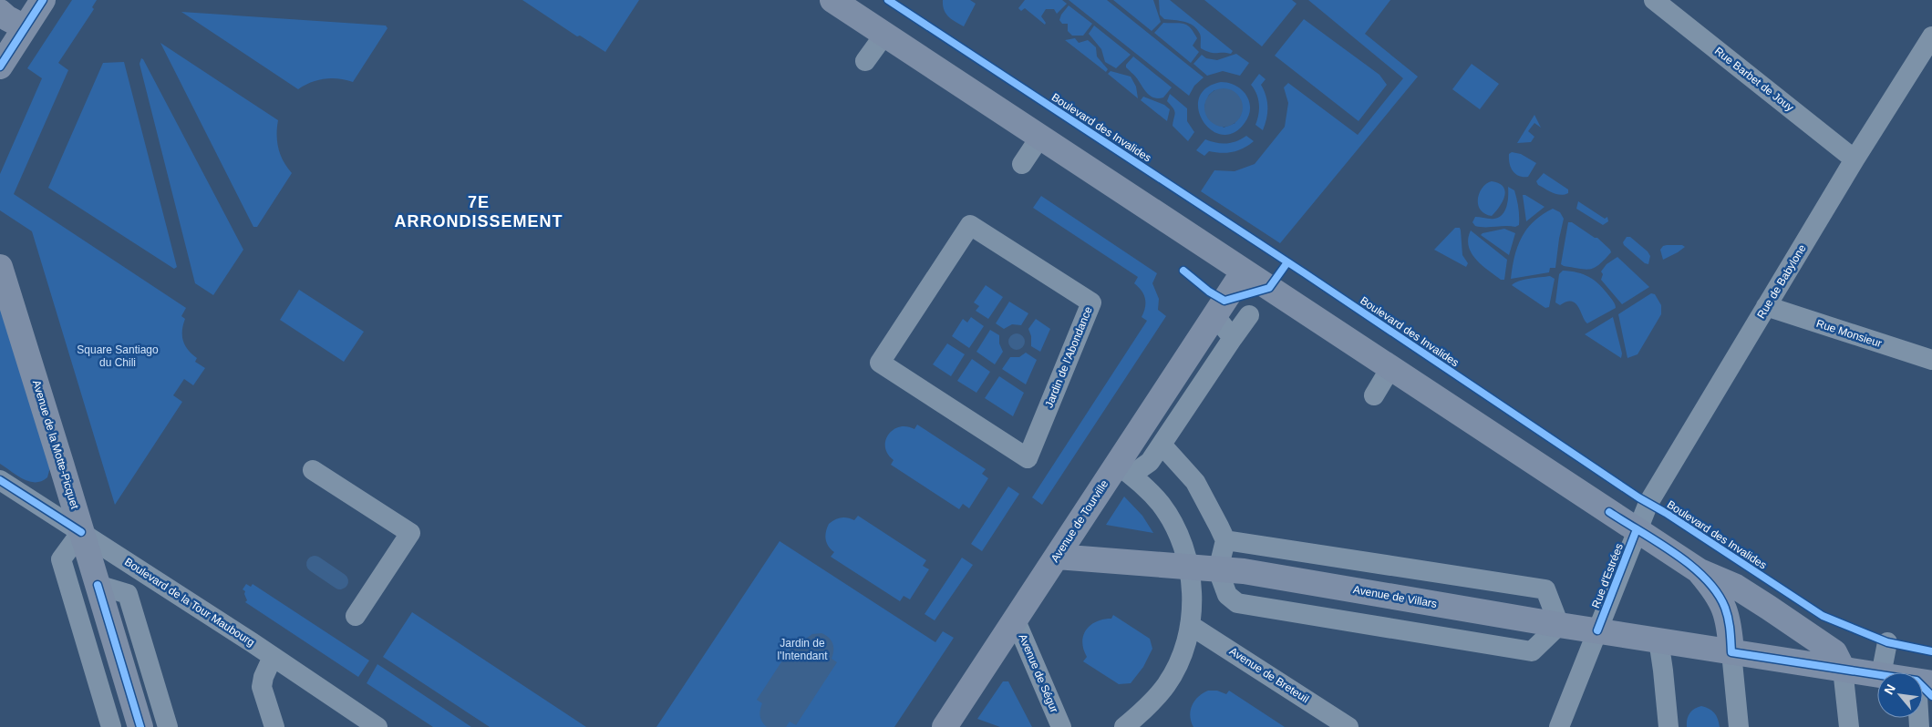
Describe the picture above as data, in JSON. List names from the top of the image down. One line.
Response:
{"streets":{"main road":["Avenue de la Motte-Picquet","Avenue de Tourville","Avenue de Villars"],"street":["Rue Barbet de Jouy","Rue de Babylone","Rue Monsieur","Jardin de l'Abondance","Rue d'Estrées","Boulevard de la Tour Maubourg","Avenue de Ségur","Avenue de Breteuil"],"cycle path":["Boulevard des Invalides"]},"crossings":[["Rue Barbet de Jouy","Rue de Babylone"],["Rue de Babylone","Rue Monsieur"],["Rue de Babylone","Rue d'Estrées"],["Avenue de la Motte-Picquet","Boulevard de la Tour Maubourg"],["Avenue de Tourville","Avenue de Villars"],["Avenue de Tourville","Avenue de Ségur"],["Rue d'Estrées","Avenue de Villars"]],"districts":["7E ARRONDISSEMENT"],"parks":["Square Santiago du Chili","Jardin de l'Intendant"],"north":"top left"}
